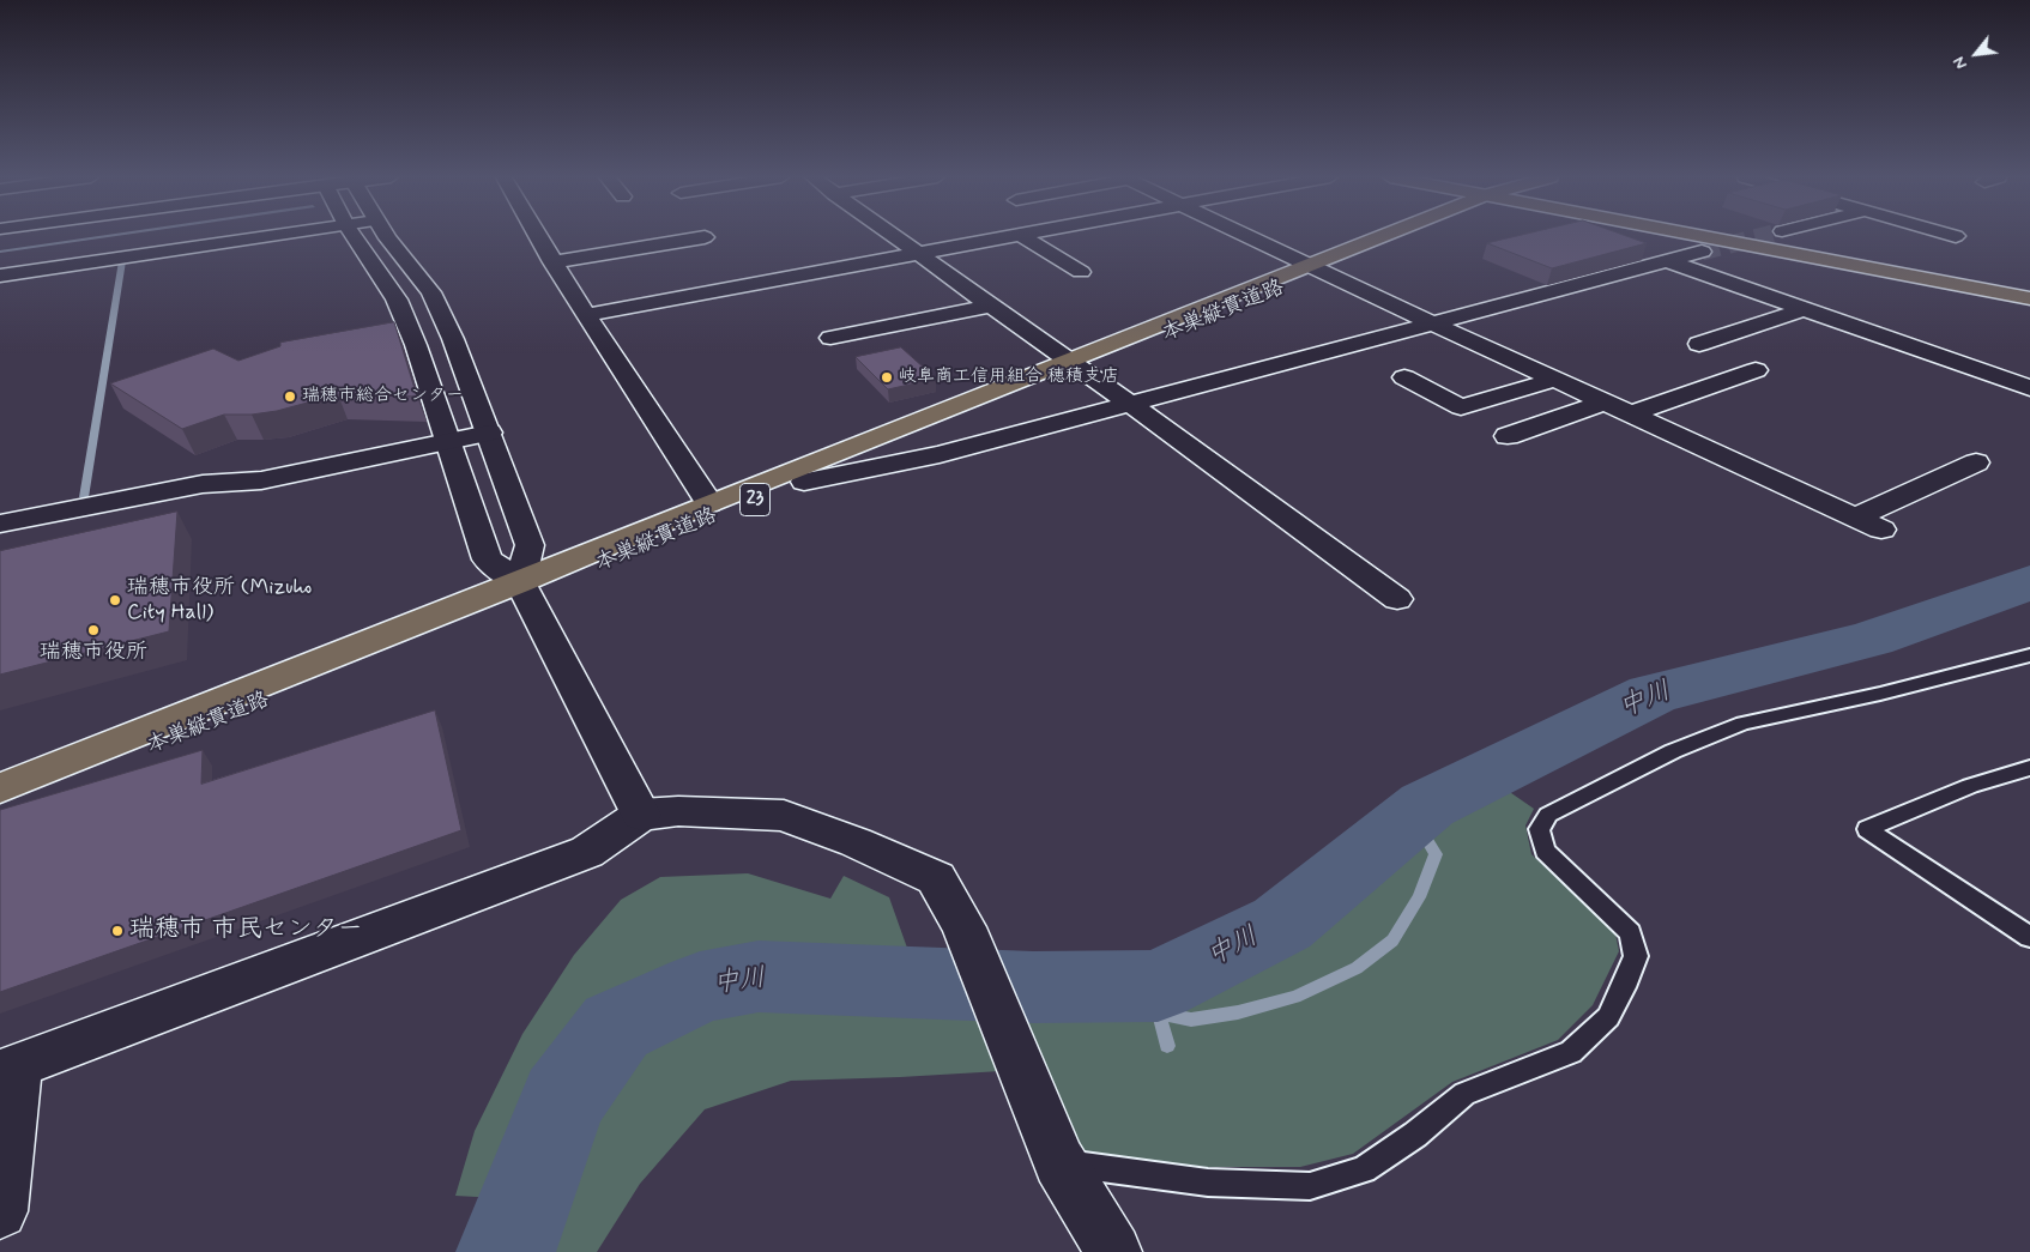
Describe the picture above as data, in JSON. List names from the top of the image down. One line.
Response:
{"streets":{"main road":["本巣縦貫道路","23"]},"water":["中川"],"places":["岐阜商工信用組合 穂積支店","瑞穂市総合センター","瑞穂市役所 (Mizuho City Hall)","瑞穂市役所","瑞穂市 市民センター"],"north":"bottom left"}
